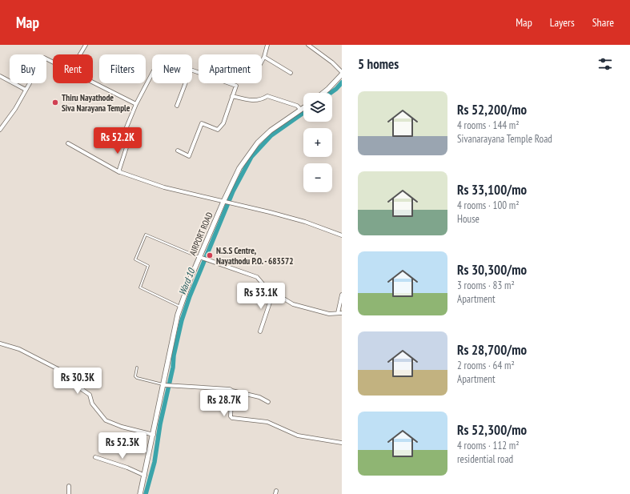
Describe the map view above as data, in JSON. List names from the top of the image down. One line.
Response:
{"streets":{"main road":["AIRPORT ROAD"]},"water":["Ward 10"],"places":["Thiru Nayathode Siva Narayana Temple","N.S.S Centre, Nayathodu P.O. - 683572"],"page":{"header":"Map","nav":["Map","Layers","Share"],"heading":"5 homes","chip":["Buy","Rent","Filters","New","Apartment"],"list":[{"name":"Rs 52,200/mo","note":"4 rooms · 144 m² · Sivanarayana Temple Road"},{"name":"Rs 33,100/mo","note":"4 rooms · 100 m² · House"},{"name":"Rs 30,300/mo","note":"3 rooms · 83 m² · Apartment"},{"name":"Rs 28,700/mo","note":"2 rooms · 64 m² · Apartment"},{"name":"Rs 52,300/mo","note":"4 rooms · 112 m² · residential road"}],"map_buttons":["+","−"],"price":["Rs 52.2K","Rs 33.1K","Rs 30.3K","Rs 28.7K","Rs 52.3K"]}}
